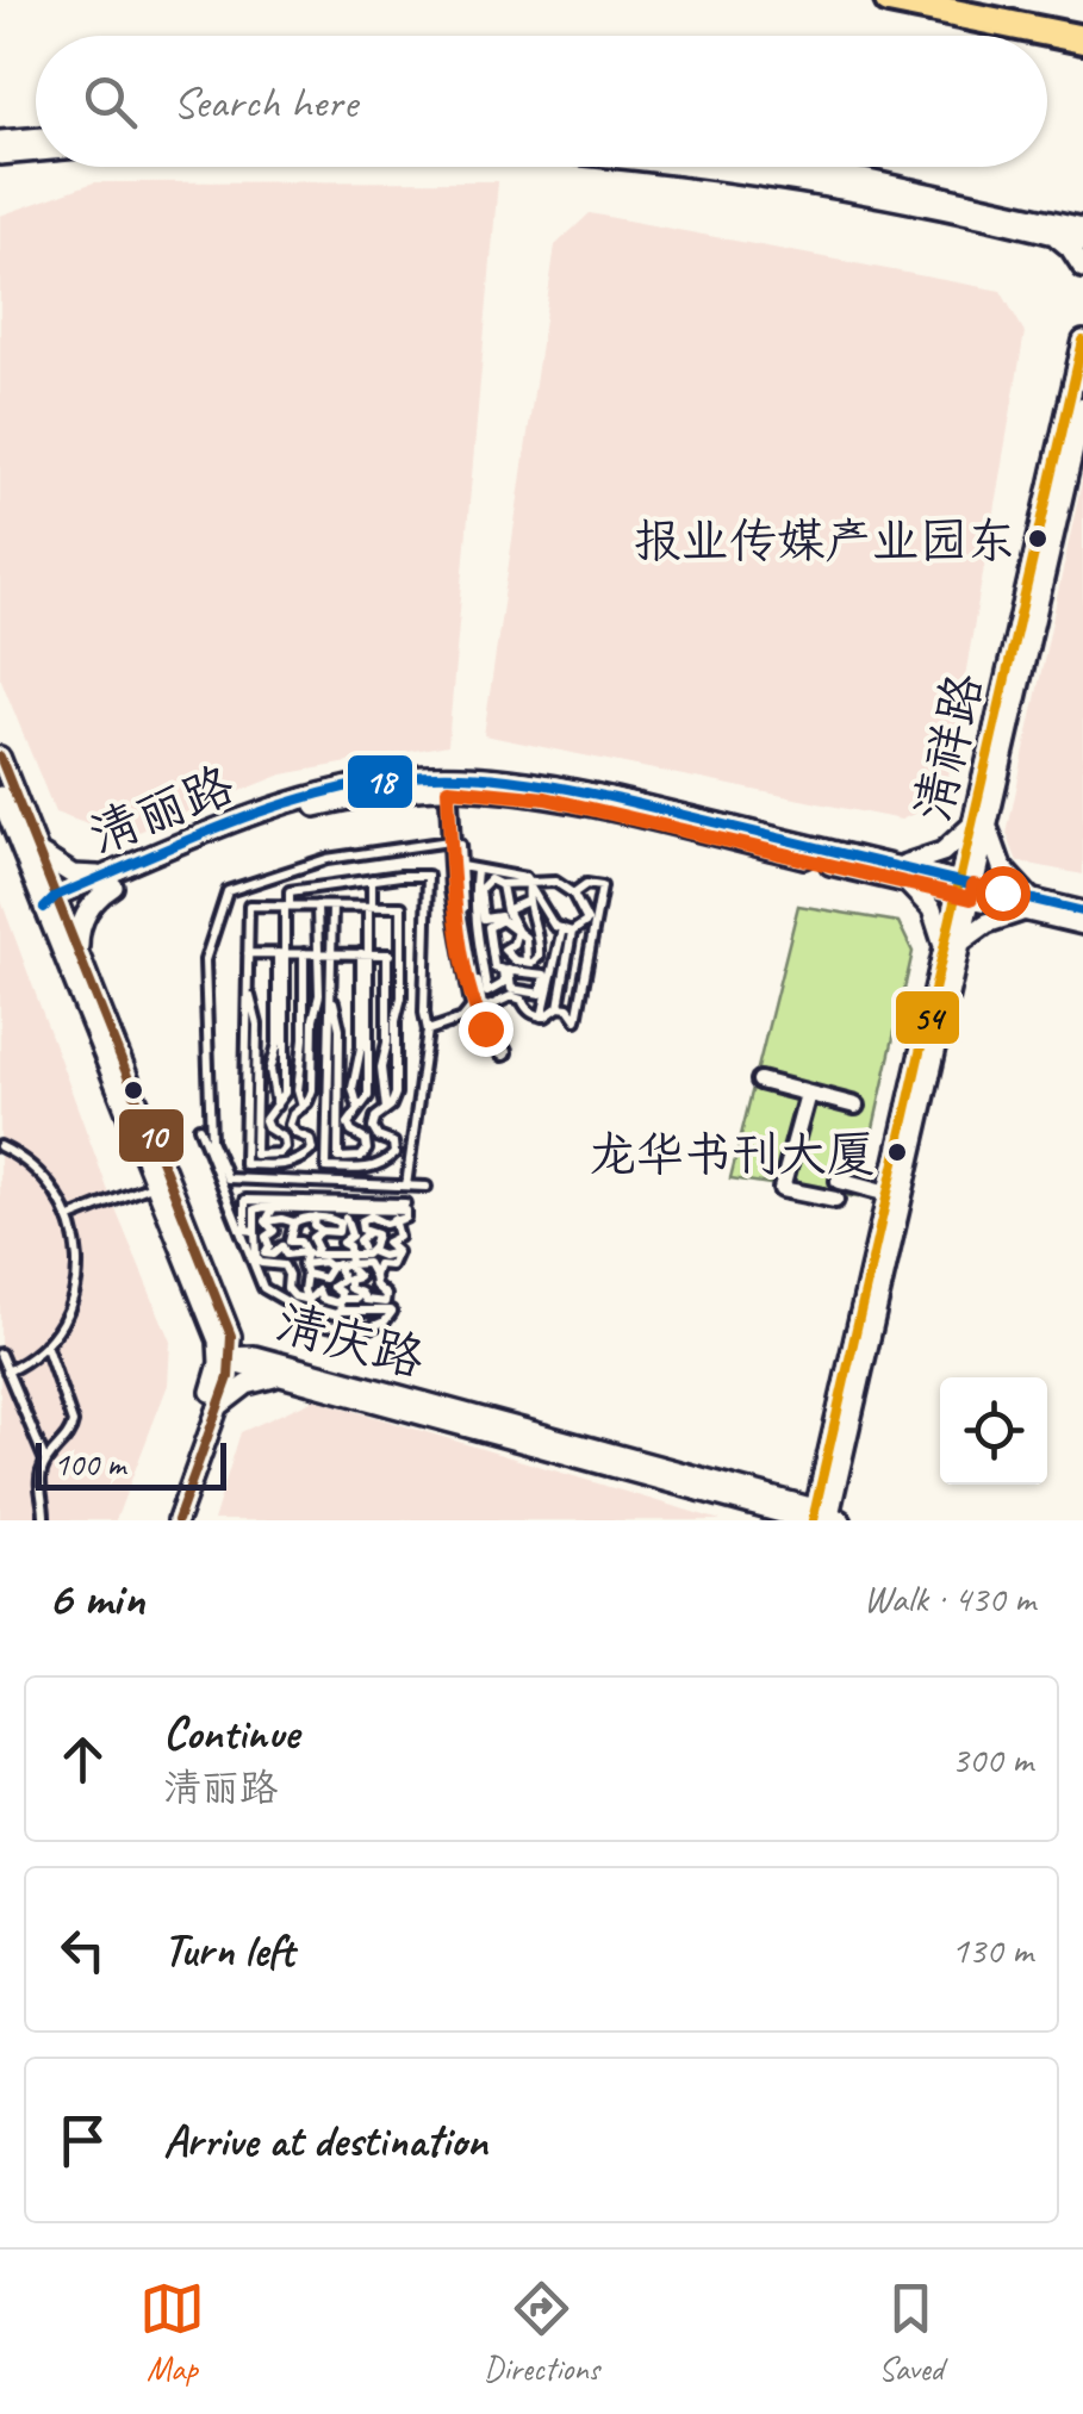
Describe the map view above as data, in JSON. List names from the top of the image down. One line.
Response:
{"streets":{"street":["清祥路","清丽路","清庆路"]},"crossings":[["清祥路","清丽路"],["清祥路","清庆路"]],"places":["报业传媒产业园东","龙华书刊大厦"],"lines":["transit line 54","transit line 10","transit line 18"],"scale_bar":"100 m","page":{"search":"Search here","scale":"100 m","heading":["6 min","Walk · 430 m"],"list":[["Continue","清丽路","300 m"],["Turn left","130 m"],"Arrive at destination"],"nav":["Map","Directions","Saved"]}}
